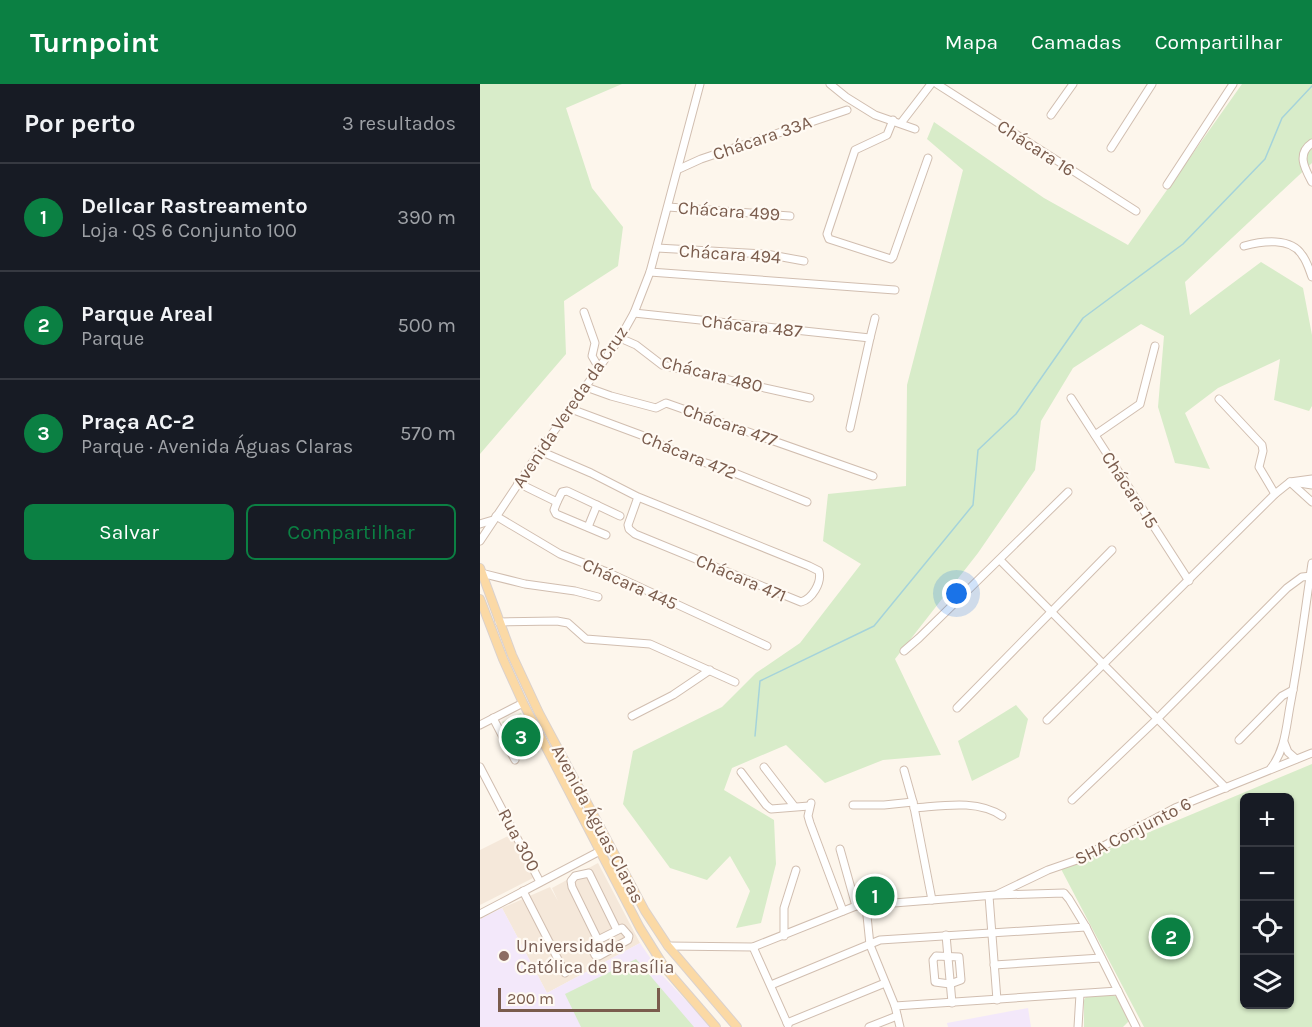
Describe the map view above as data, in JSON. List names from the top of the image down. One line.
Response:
{"streets":{"main road":["Avenida Águas Claras"],"street":["Chácara 33A","Chácara 16","Chácara 499","Chácara 494","Chácara 487","Chácara 480","Avenida Vereda da Cruz","Chácara 477","Chácara 472","Chácara 15","Chácara 471","Chácara 445","SHA Conjunto 6","Rua 300"]},"crossings":[["Chácara 33A","Avenida Vereda da Cruz"],["Chácara 499","Avenida Vereda da Cruz"],["Chácara 494","Avenida Vereda da Cruz"],["Chácara 487","Avenida Vereda da Cruz"],["Chácara 480","Avenida Vereda da Cruz"],["Avenida Vereda da Cruz","Chácara 477"],["Avenida Vereda da Cruz","Chácara 472"],["Avenida Vereda da Cruz","Chácara 471"],["Avenida Vereda da Cruz","Chácara 445"]],"places":["Universidade Católica de Brasília"],"scale_bar":"200 m","page":{"header":"Turnpoint","nav":["Mapa","Camadas","Compartilhar"],"heading":["Por perto","3 resultados"],"list":[{"mark":"1","name":"Dellcar Rastreamento","note":"Loja · QS 6 Conjunto 100","value":"390 m"},{"mark":"2","name":"Parque Areal","note":"Parque","value":"500 m"},{"mark":"3","name":"Praça AC-2","note":"Parque · Avenida Águas Claras","value":"570 m"}],"buttons":["Salvar","Compartilhar"],"pins":["3","1","2"],"map_buttons":["+","−"],"scale":"200 m"}}
